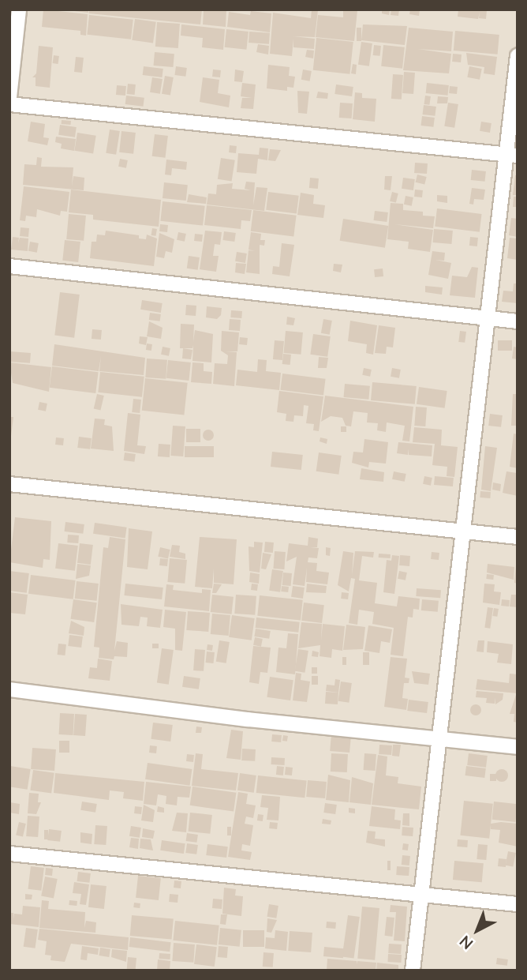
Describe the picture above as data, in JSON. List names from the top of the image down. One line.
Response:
{"north":"bottom left"}
